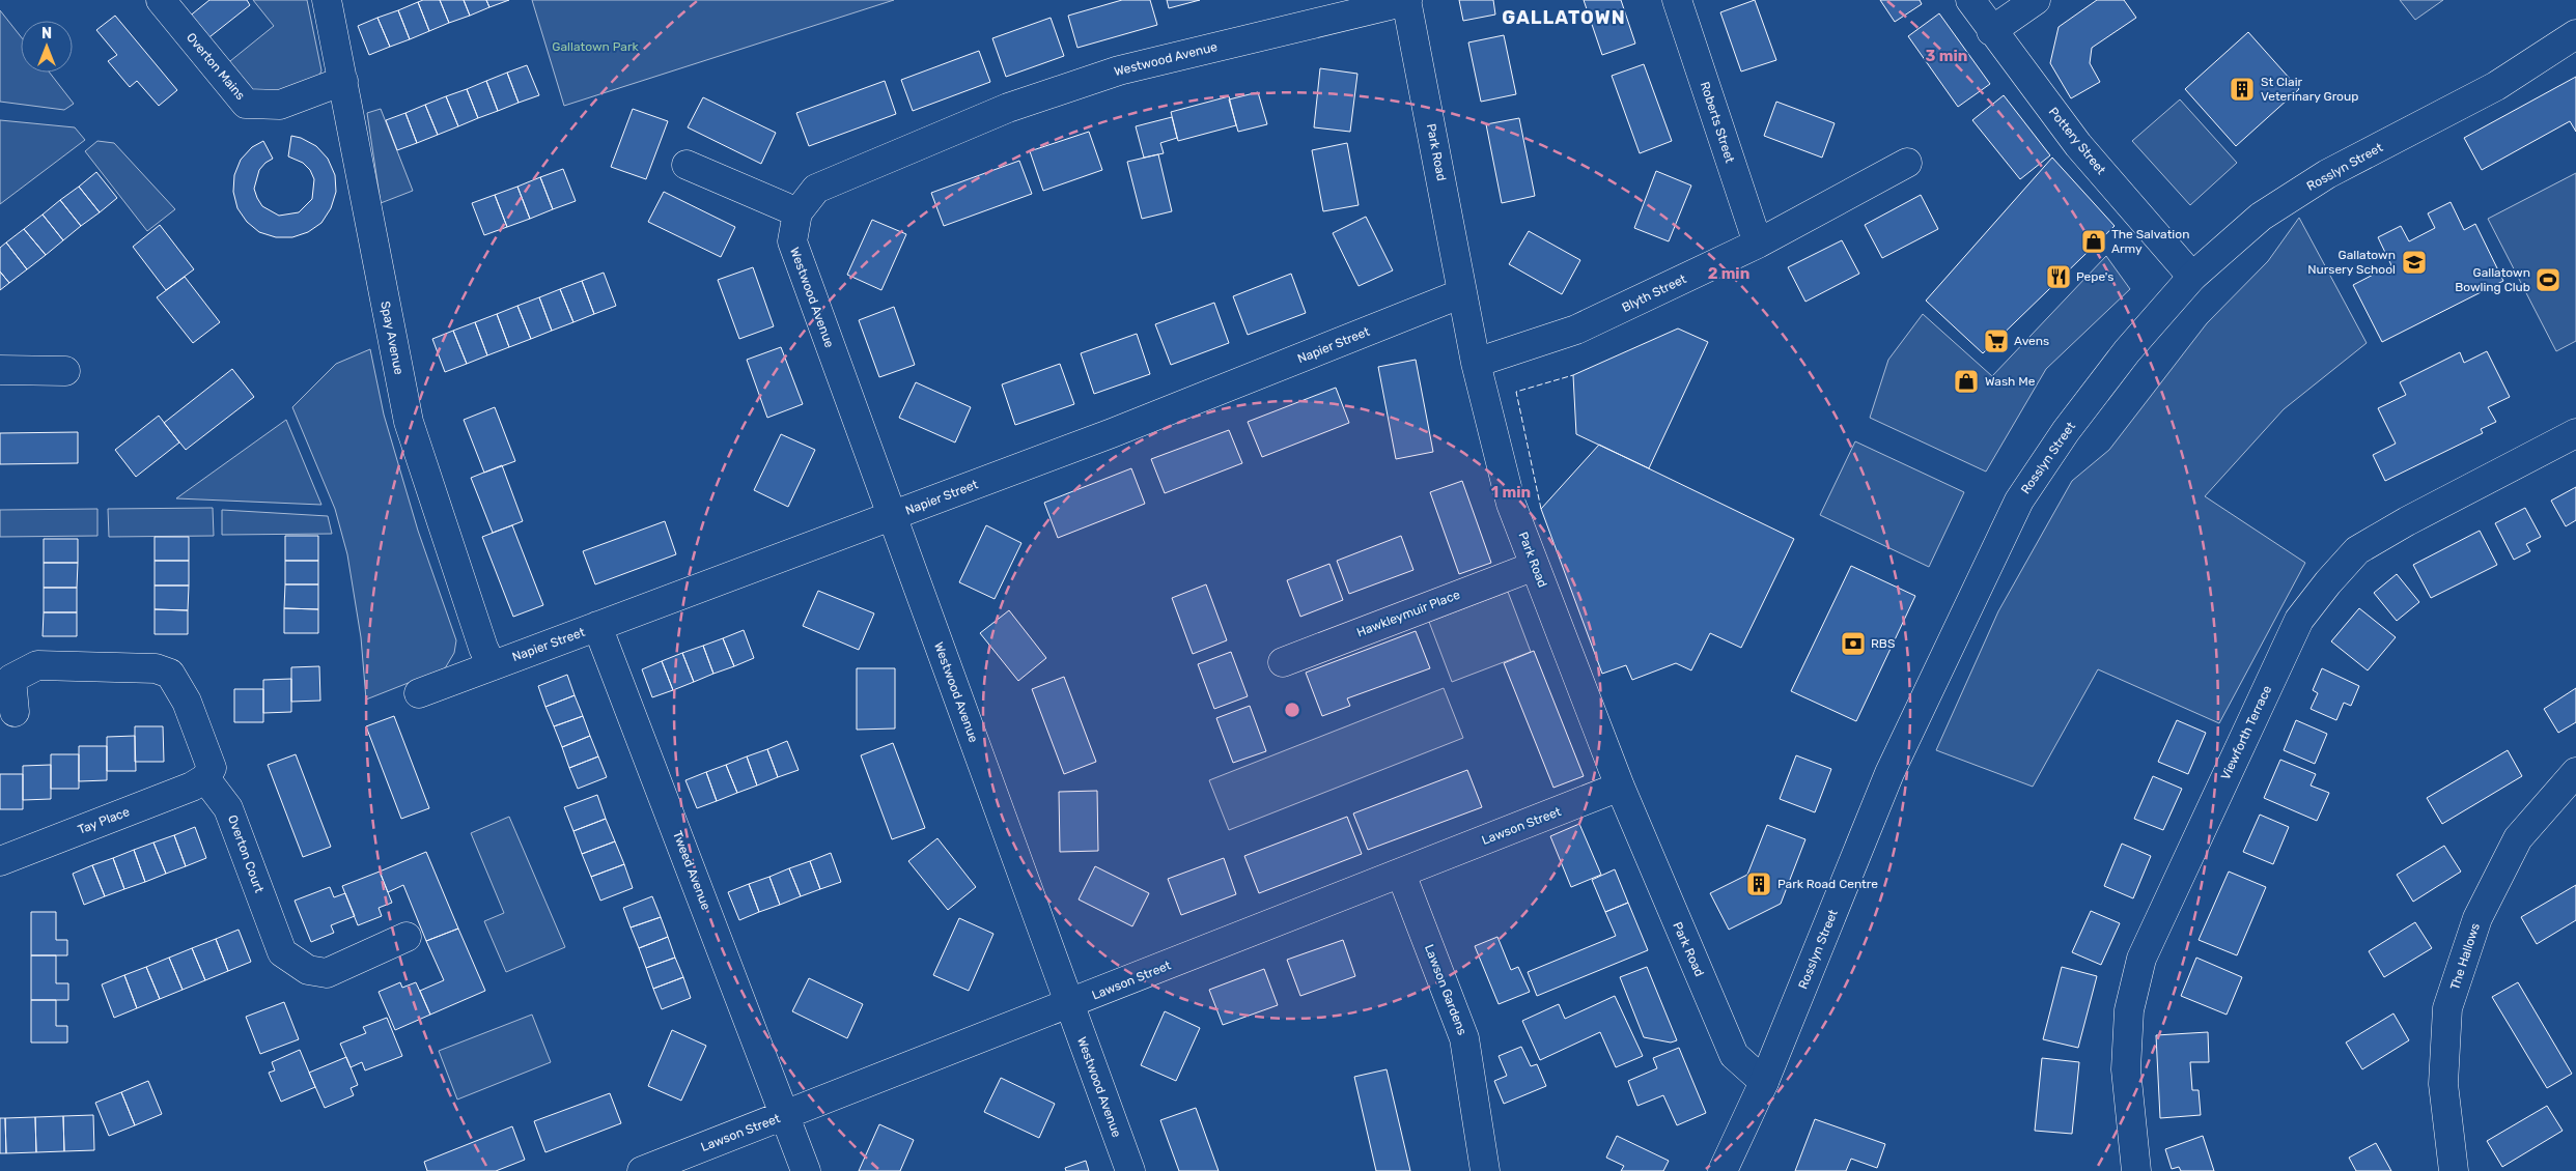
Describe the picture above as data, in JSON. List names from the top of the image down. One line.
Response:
{"streets":{"street":["Westwood Avenue","Overton Mains","Roberts Street","Pottery Street","Park Road","Rosslyn Street","Blyth Street","Spay Avenue","Napier Street","Hawkleymuir Place","Viewforth Terrace","Tay Place","Lawson Street","Overton Court","Tweed Avenue","The Hallows","Lawson Gardens"]},"crossings":[["Westwood Avenue","Park Road"],["Westwood Avenue","Napier Street"],["Westwood Avenue","Lawson Street"],["Overton Mains","Spay Avenue"],["Roberts Street","Blyth Street"],["Pottery Street","Rosslyn Street"],["Park Road","Rosslyn Street"],["Park Road","Blyth Street"],["Park Road","Napier Street"],["Park Road","Hawkleymuir Place"],["Park Road","Lawson Street"],["Spay Avenue","Napier Street"],["Napier Street","Tweed Avenue"],["Tay Place","Overton Court"],["Lawson Street","Tweed Avenue"],["Lawson Street","Lawson Gardens"]],"districts":["GALLATOWN"],"parks":["Gallatown Park"],"places":{"building":["St Clair Veterinary Group","Park Road Centre"],"shop":["The Salvation Army","Wash Me"],"school or university":["Gallatown Nursery School"],"restaurant":["Pepe's"],"sports":["Gallatown Bowling Club"],"supermarket":["Avens"],"bank":["RBS"]},"north":"top","rings":["3 min","2 min","1 min"]}
